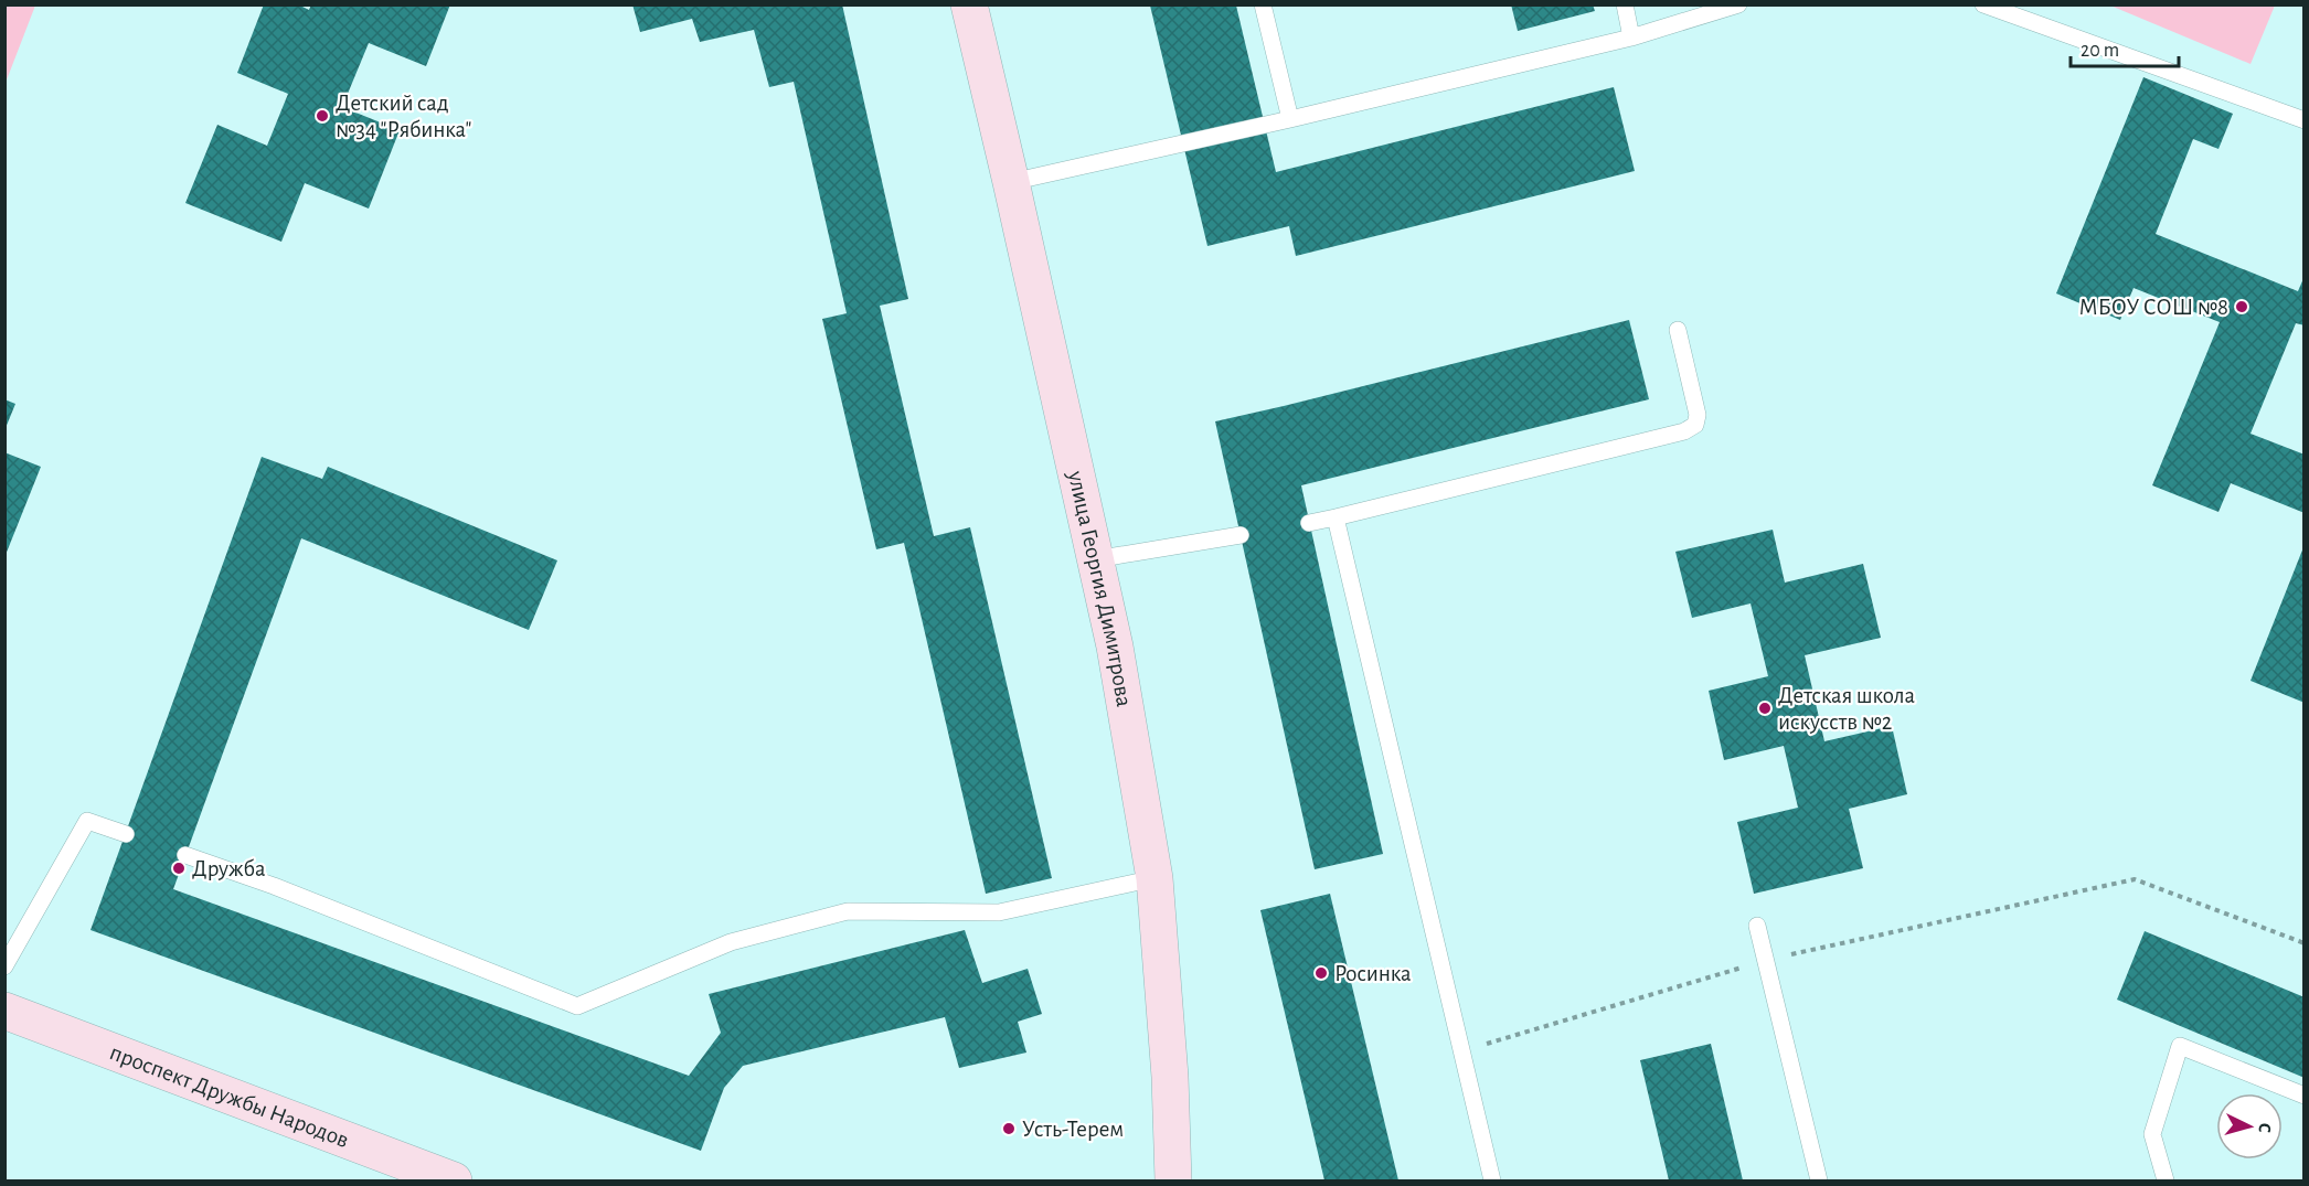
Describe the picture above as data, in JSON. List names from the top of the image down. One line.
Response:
{"streets":{"street":["улица Георгия Димитрова","проспект Дружбы Народов"]},"places":["Детский сад №34 \"Рябинка\"","МБОУ СОШ №8","Детская школа искусств №2","Дружба","Росинка","Усть-Терем"],"scale_bar":"20 m","north":"right"}
